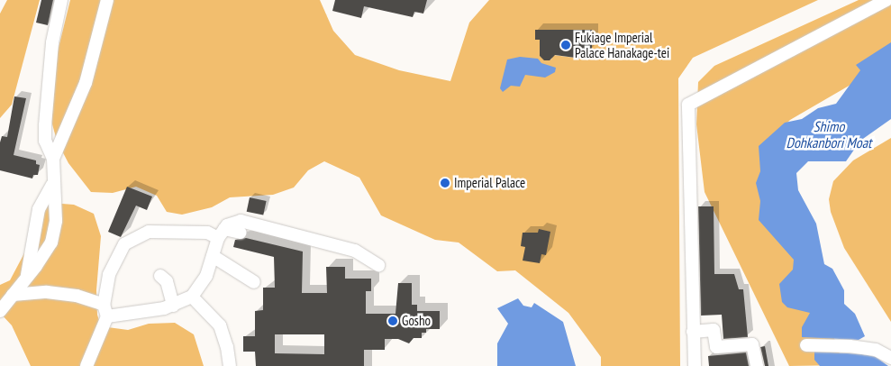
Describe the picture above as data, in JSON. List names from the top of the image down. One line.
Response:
{"water":["Shimo Dohkanbori Moat"],"places":["Fukiage Imperial Palace Hanakage-tei","Imperial Palace","Gosho"]}
